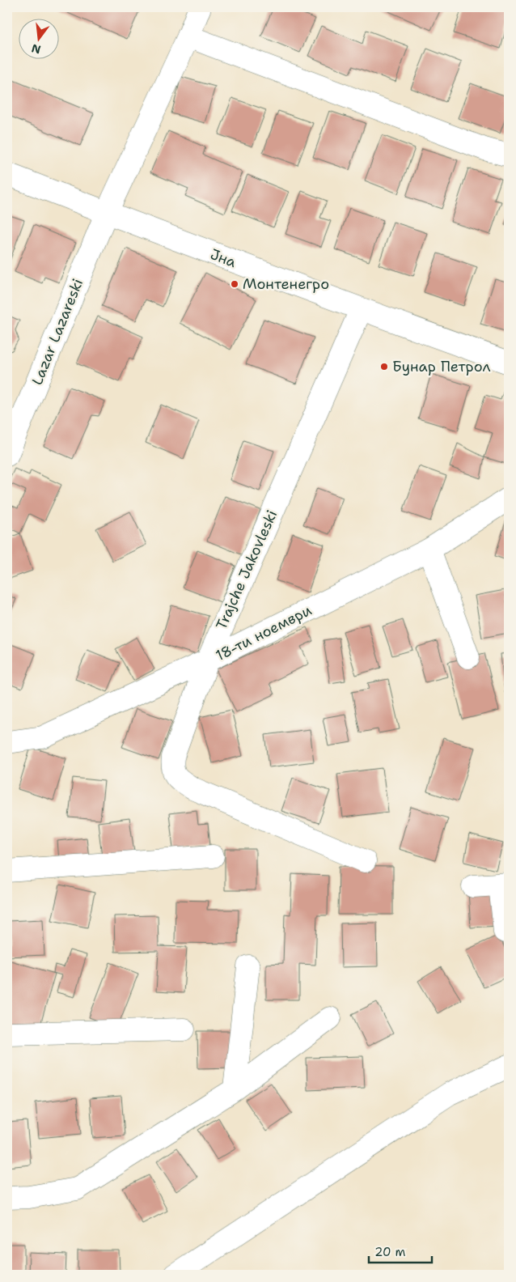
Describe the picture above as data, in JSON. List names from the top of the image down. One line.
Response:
{"streets":{"street":["Јна","Lazar Lazareski","Trajche Jakovleski","18-ти ноември"]},"crossings":[["Јна","Lazar Lazareski"],["Јна","Trajche Jakovleski"],["Trajche Jakovleski","18-ти ноември"]],"places":["Монтенегро","Бунар Петрол"],"scale_bar":"20 m","north":"bottom"}
